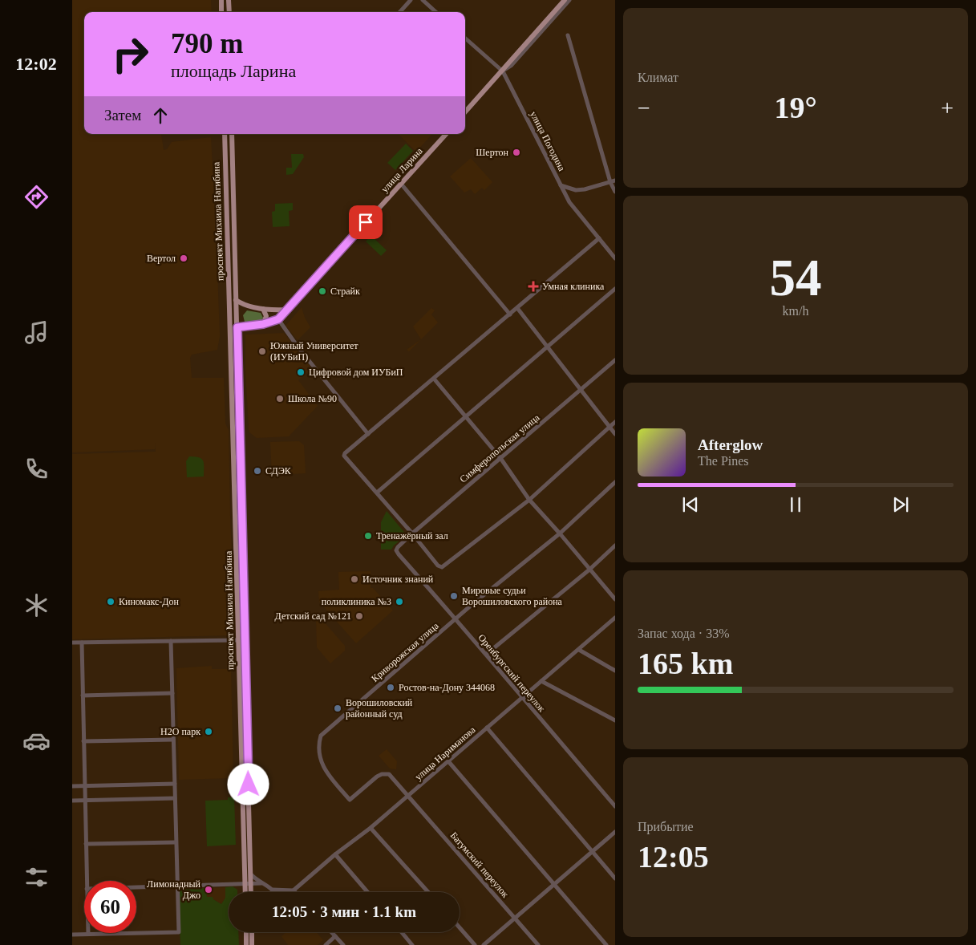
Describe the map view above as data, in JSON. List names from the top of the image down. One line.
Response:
{"streets":{"main road":["улица Ларина","проспект Михаила Нагибина"],"street":["улица Погодина","Симферопольская улица","Криворожская улица","Оренбургский переулок","улица Нариманова","Батумский переулок"]},"crossings":[["Симферопольская улица","Оренбургский переулок"],["Криворожская улица","Оренбургский переулок"],["Криворожская улица","улица Нариманова"],["Криворожская улица","Батумский переулок"],["Оренбургский переулок","улица Нариманова"],["улица Нариманова","Батумский переулок"]],"places":{"other":["Шертон","Вертол","Страйк","Южный Университет (ИУБиП)","Цифровой дом ИУБиП","Школа №90","СДЭК","Тренажёрный зал","Источник знаний","Мировые судьи Ворошиловского района","Киномакс-Дон","поликлиника №3","Детский сад №121","Ростов-на-Дону 344068","Ворошиловский районный суд","H2O парк","Лимонадный Джо"],"health":["Умная клиника"]},"page":{"tabs":"12:02","tile":["Климат",["54","km/h"],["Запас хода · 33%","165 km"],["Прибытие","12:05"]],"turn":["790 m","площадь Ларина"],"heat":["−","19°","+"],"then":"Затем","song":["Afterglow","The Pines"],"limit":"60","trip":"12:05 · 3 мин · 1.1 km"}}
